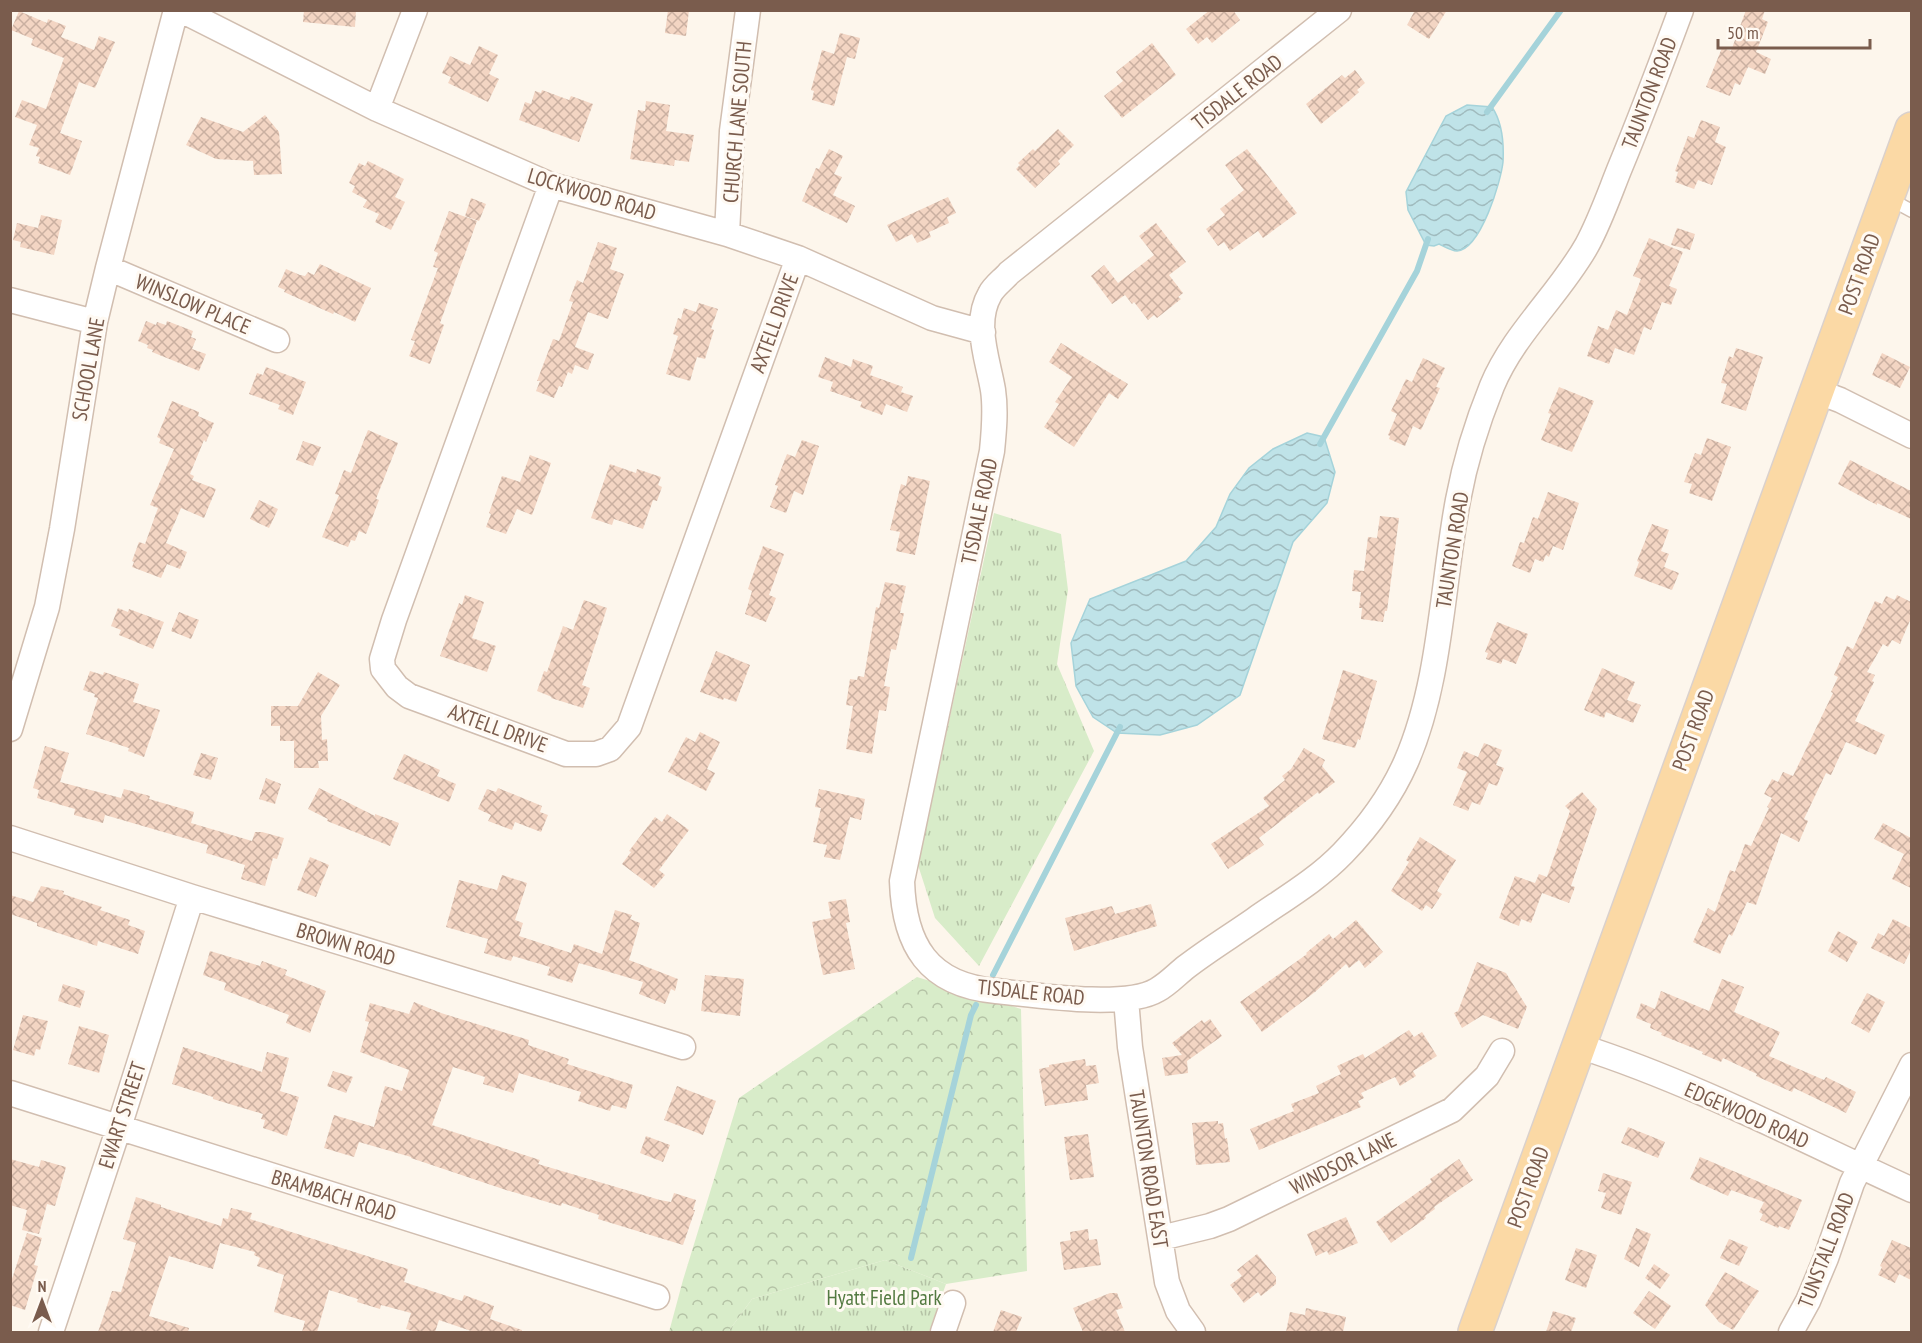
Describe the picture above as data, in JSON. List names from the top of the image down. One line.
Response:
{"streets":{"main road":["POST ROAD"],"street":["TISDALE ROAD","TAUNTON ROAD","CHURCH LANE SOUTH","LOCKWOOD ROAD","WINSLOW PLACE","AXTELL DRIVE","SCHOOL LANE","BROWN ROAD","EWART STREET","EDGEWOOD ROAD","WINDSOR LANE","TAUNTON ROAD EAST","BRAMBACH ROAD","TUNSTALL ROAD"]},"crossings":[["TISDALE ROAD","TAUNTON ROAD"],["TISDALE ROAD","LOCKWOOD ROAD"],["TISDALE ROAD","TAUNTON ROAD EAST"],["TAUNTON ROAD","TAUNTON ROAD EAST"],["CHURCH LANE SOUTH","LOCKWOOD ROAD"],["LOCKWOOD ROAD","AXTELL DRIVE"],["POST ROAD","EDGEWOOD ROAD"],["WINSLOW PLACE","SCHOOL LANE"],["BROWN ROAD","EWART STREET"],["EWART STREET","BRAMBACH ROAD"],["EDGEWOOD ROAD","TUNSTALL ROAD"],["WINDSOR LANE","TAUNTON ROAD EAST"]],"parks":["Hyatt Field Park"],"scale_bar":"50 m","north":"top"}
